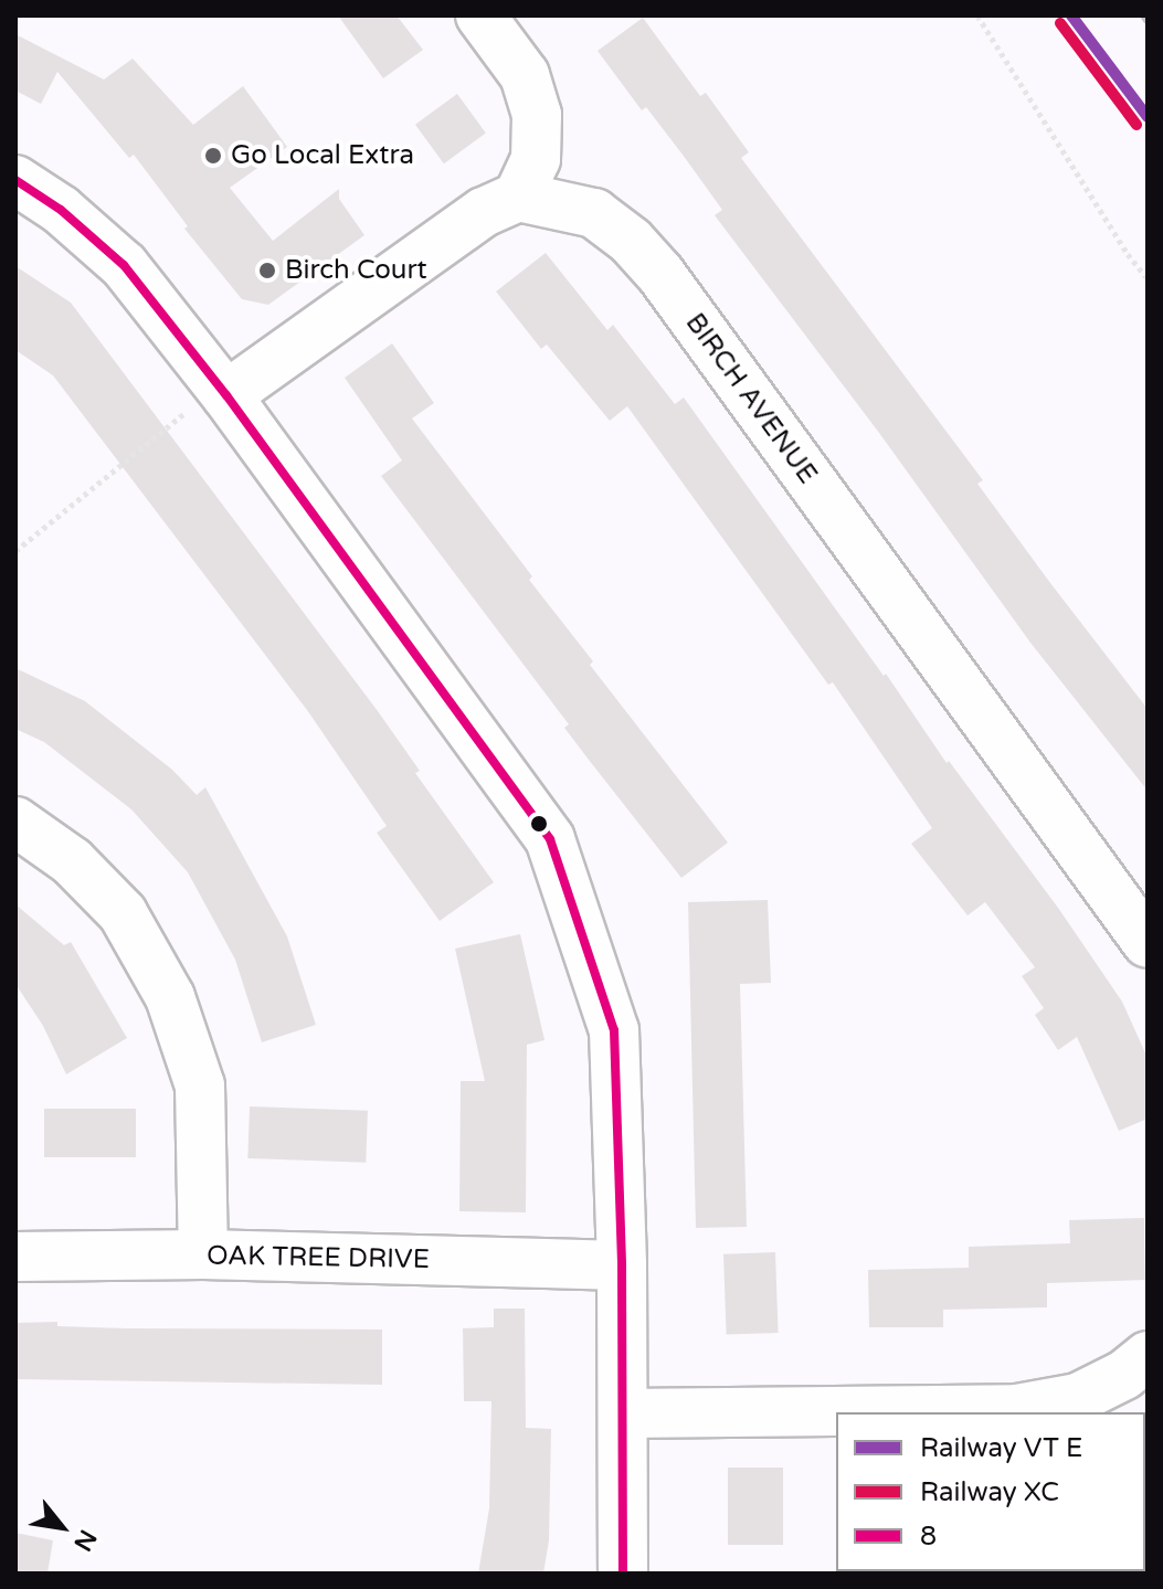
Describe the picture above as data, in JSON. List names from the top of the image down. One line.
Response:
{"streets":{"street":["BIRCH AVENUE","OAK TREE DRIVE"]},"places":["Go Local Extra","Birch Court"],"lines":["rail line XC","transit line 8"],"legend":["Railway VT E","Railway XC","8"],"north":"bottom right"}
